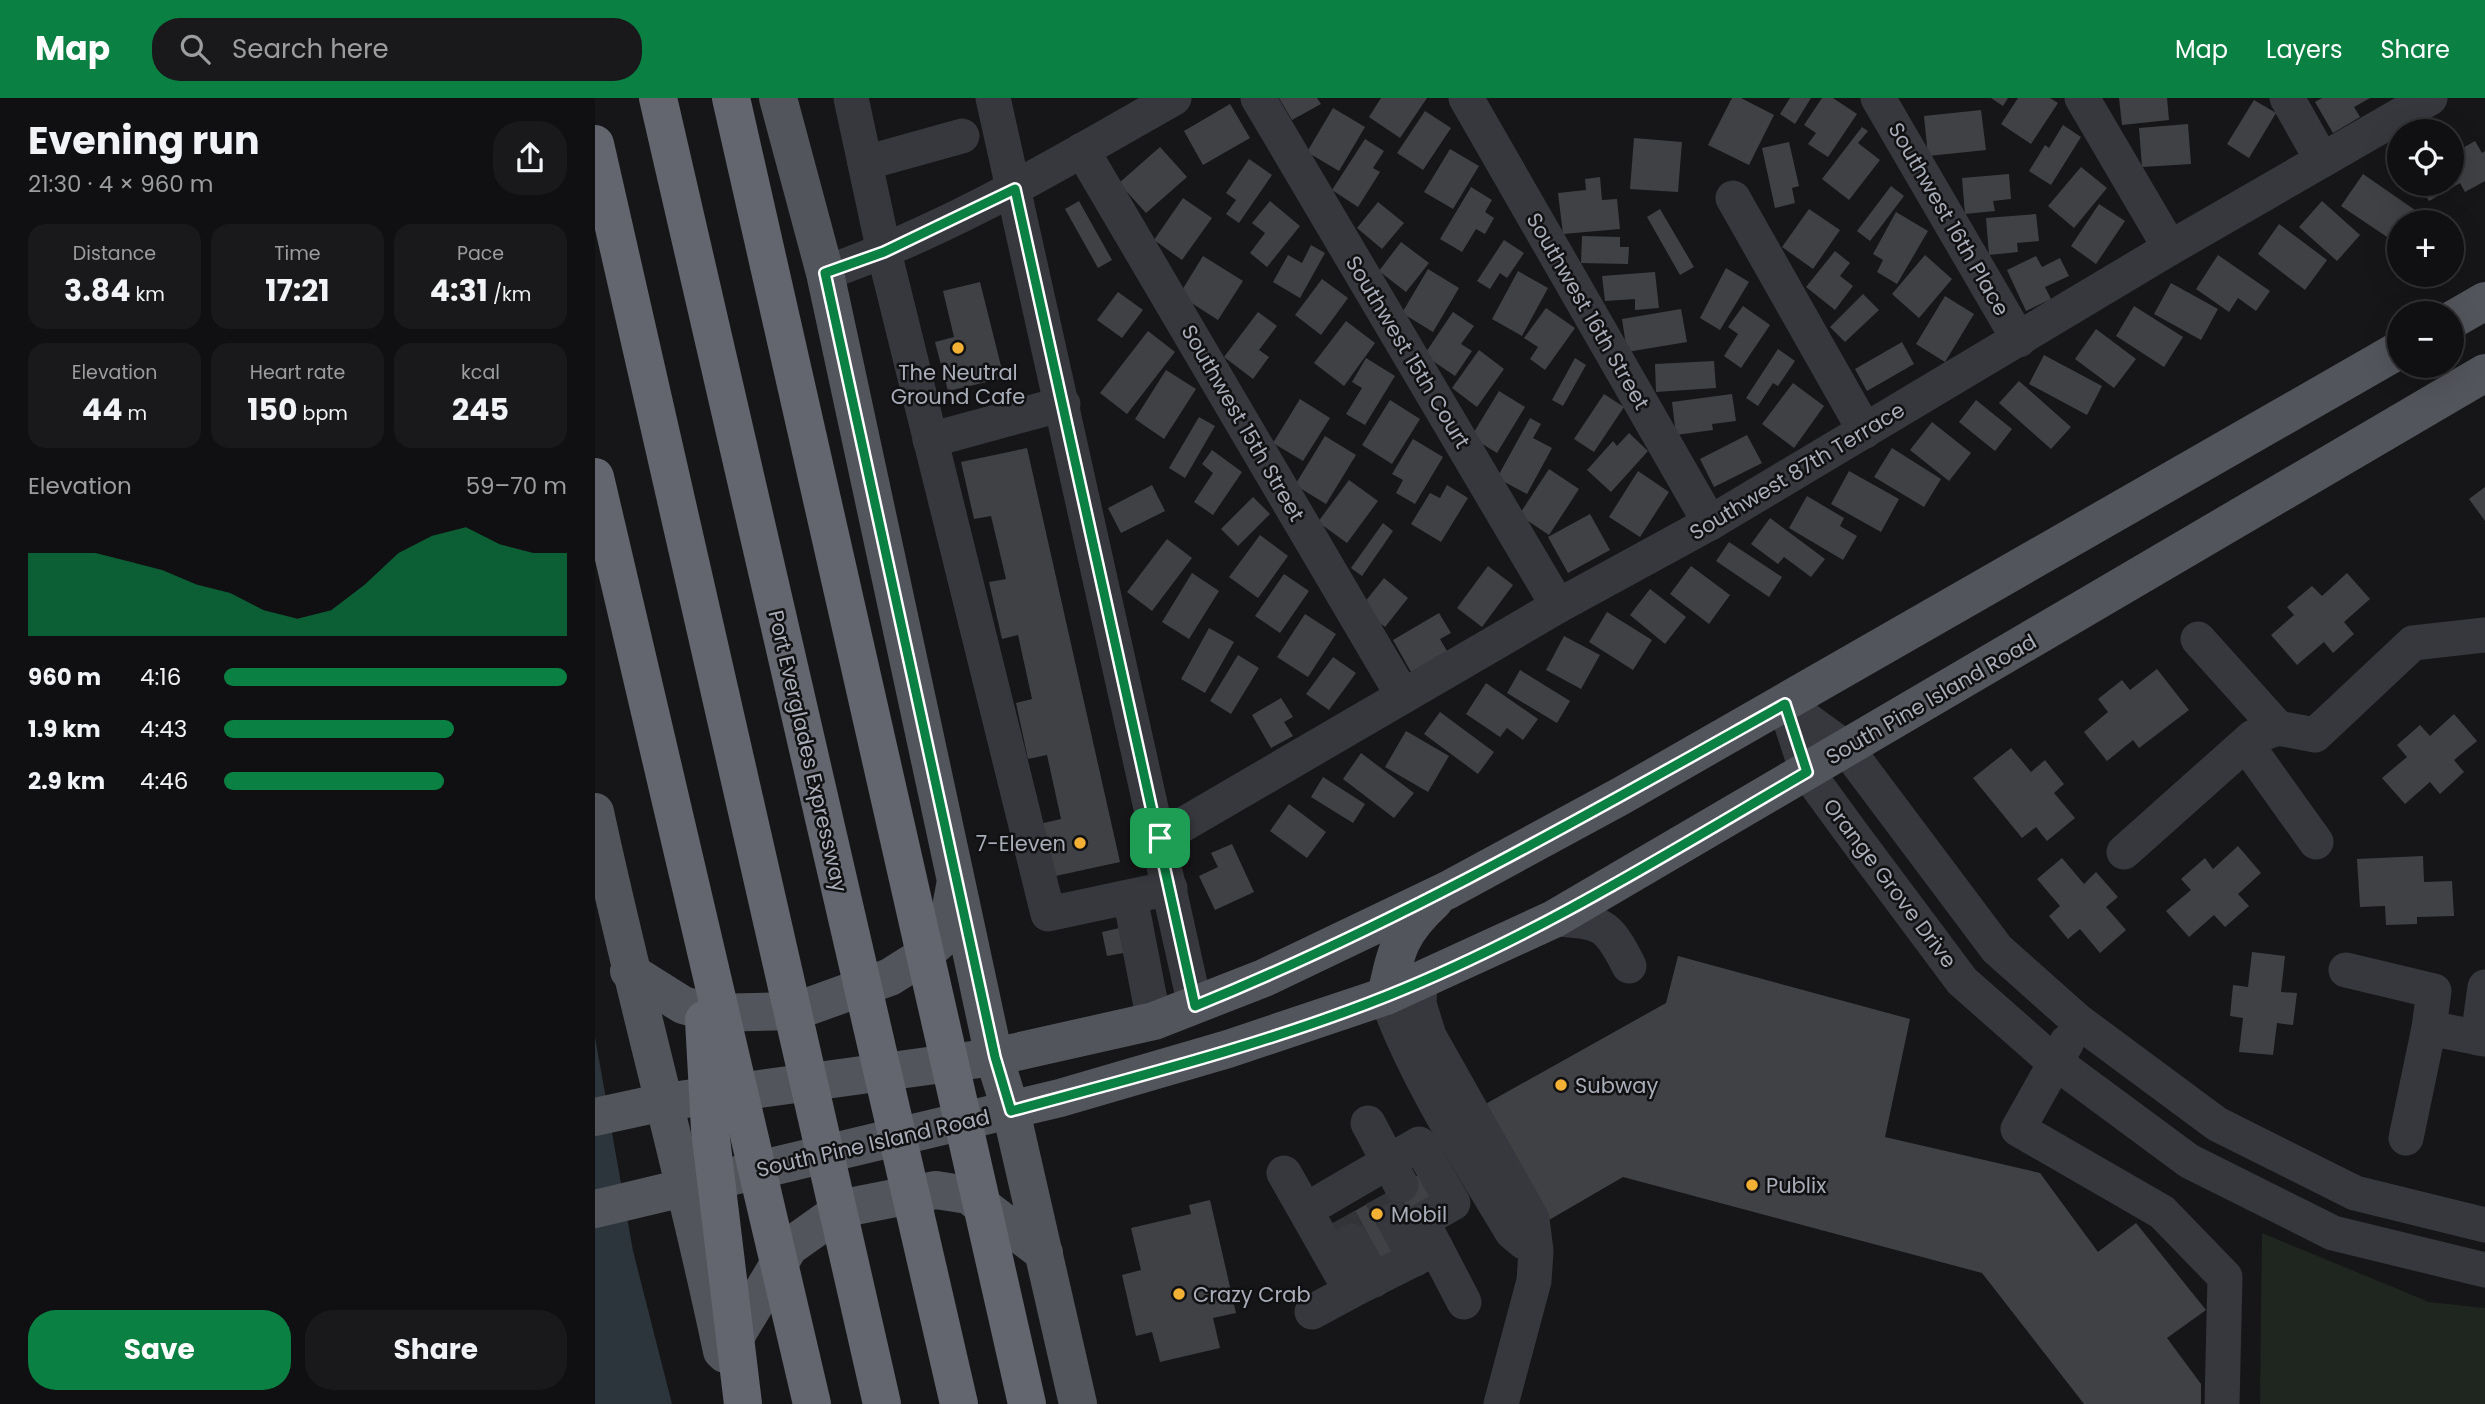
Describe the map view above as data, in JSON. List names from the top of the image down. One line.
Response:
{"streets":{"highway":["Port Everglades Expressway"],"main road":["South Pine Island Road"],"street":["Southwest 16th Place","Southwest 16th Street","Southwest 15th Court","Southwest 15th Street","Southwest 87th Terrace","Orange Grove Drive"]},"crossings":[["Southwest 16th Place","Southwest 87th Terrace"],["Southwest 16th Street","Southwest 87th Terrace"],["Southwest 15th Court","Southwest 87th Terrace"],["Southwest 15th Street","Southwest 87th Terrace"],["South Pine Island Road","Orange Grove Drive"]],"places":["The Neutral Ground Cafe","7-Eleven","Subway","Publix","Mobil","Crazy Crab"],"page":{"header":"Map","search":"Search here","nav":["Map","Layers","Share"],"heading":["Evening run","21:30 · 4 × 960 m"],"map_buttons":["+","−"],"stats":[["Distance","3.84 km"],["Time","17:21"],["Pace","4:31 /km"],["Elevation","44 m"],["Heart rate","150 bpm"],["kcal","245"]],"chart":["Elevation","59–70 m"],"list":[{"name":"960 m","note":"4:16"},{"name":"1.9 km","note":"4:43"},{"name":"2.9 km","note":"4:46"}],"buttons":["Save","Share"]}}
